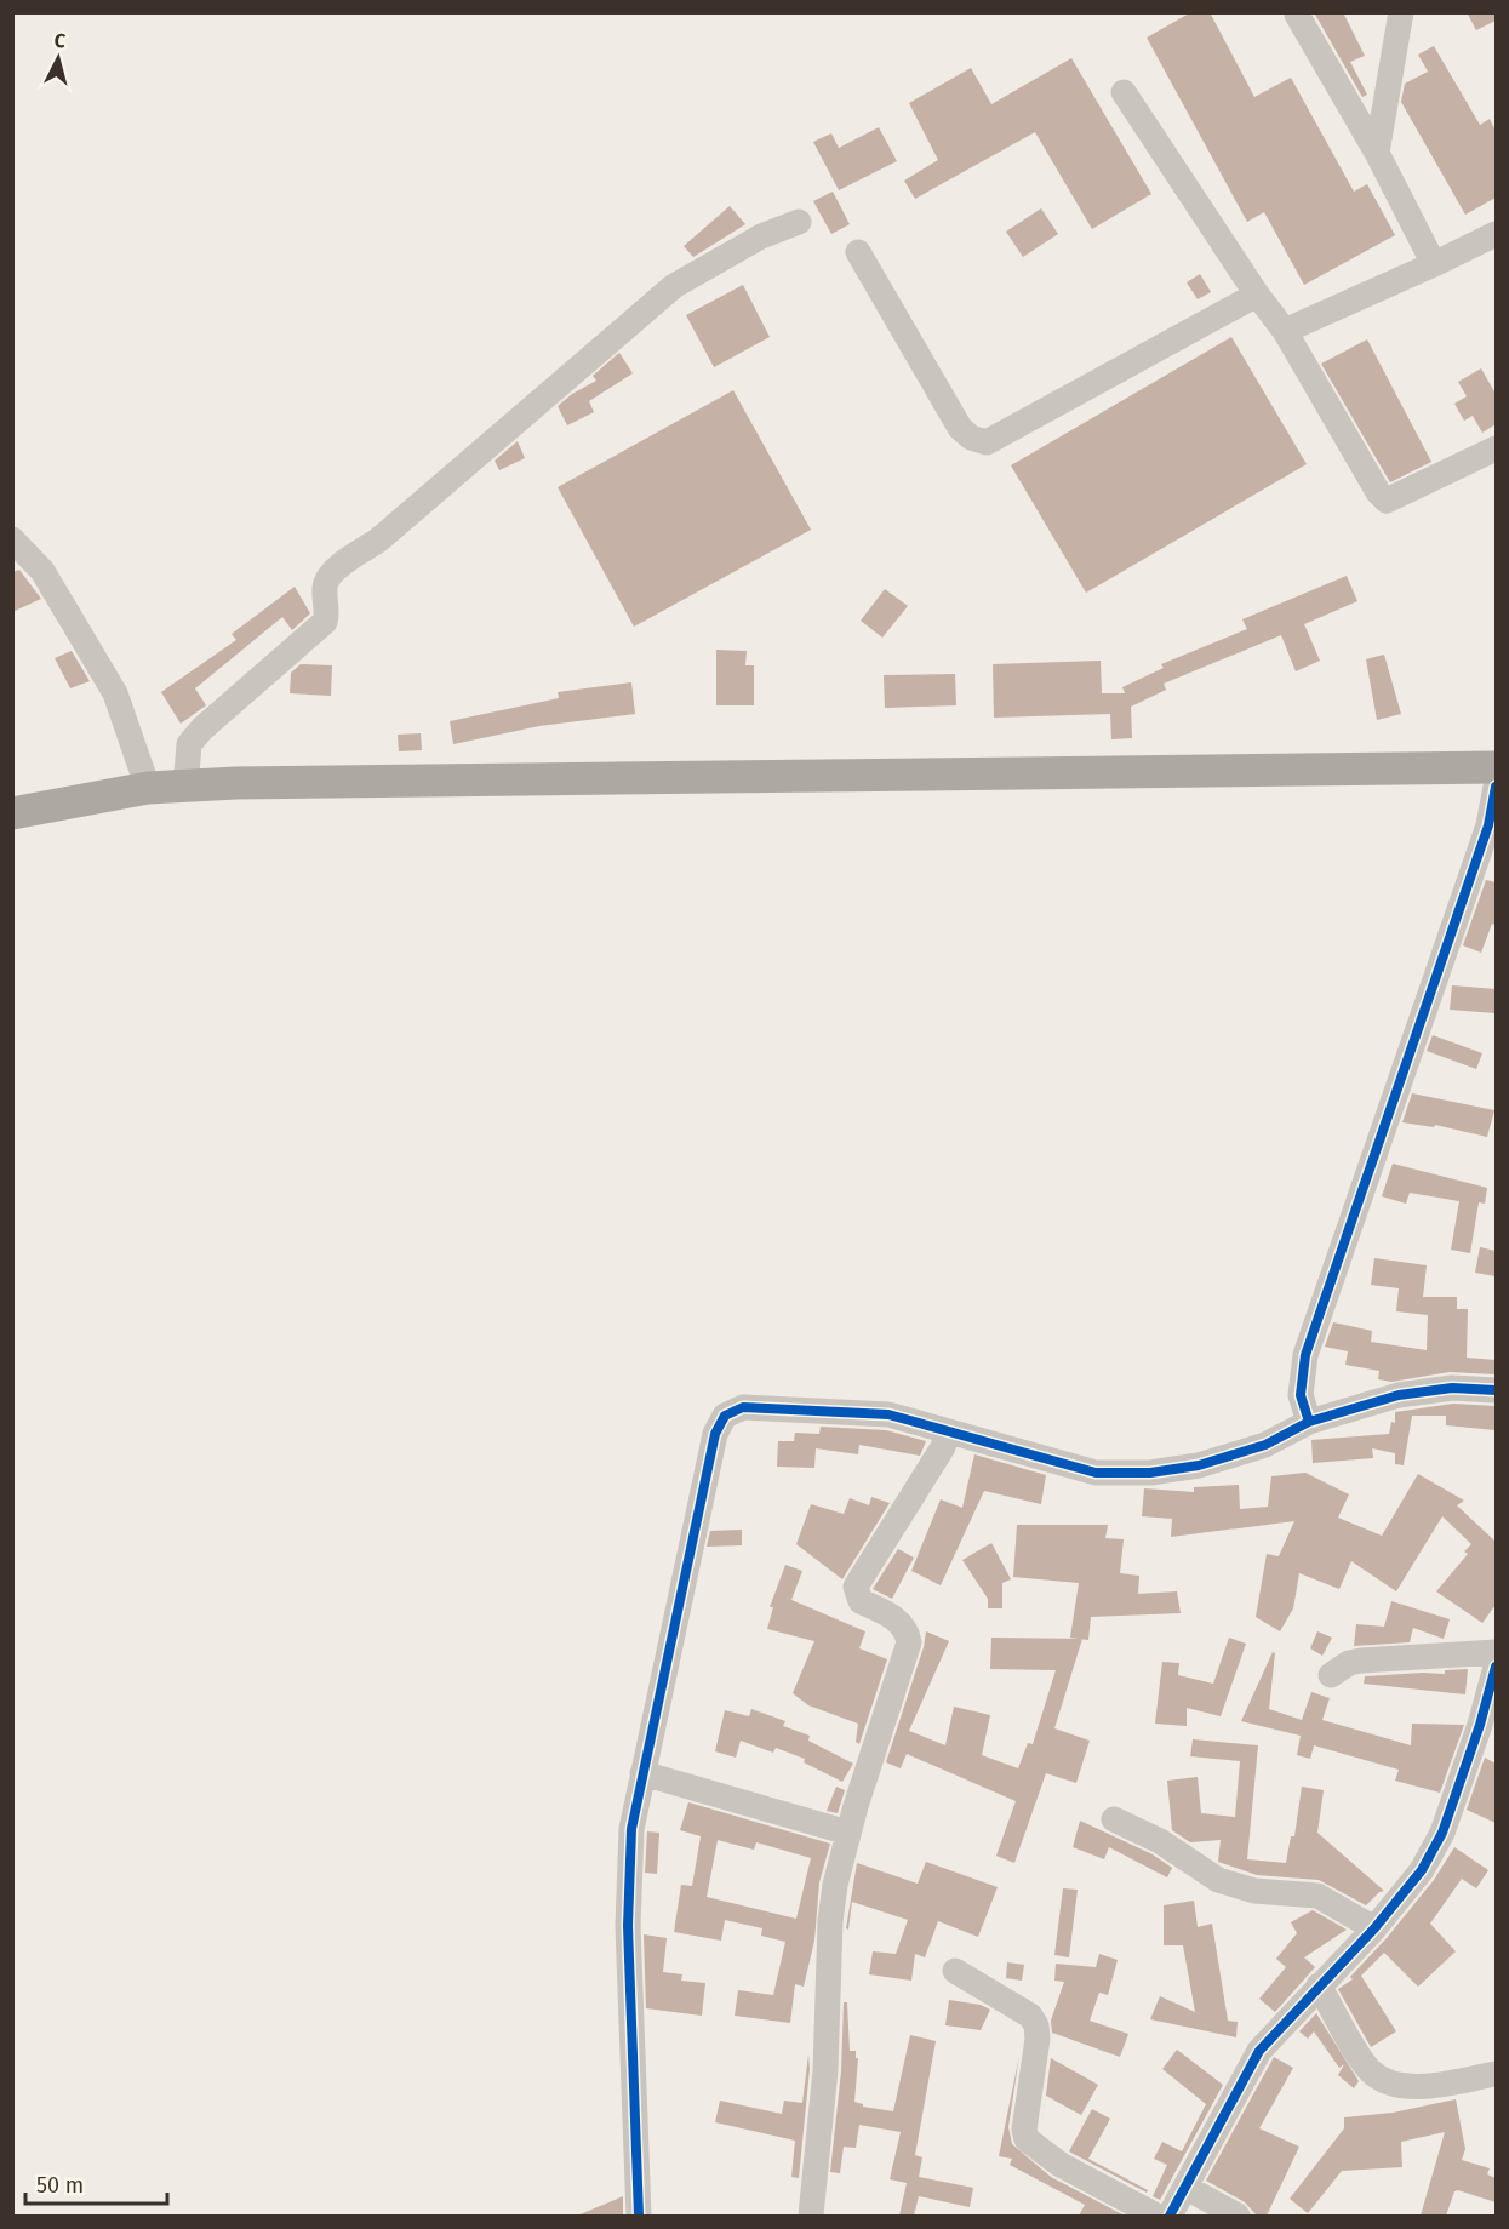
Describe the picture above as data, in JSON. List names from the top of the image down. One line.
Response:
{"scale_bar":"50 m","north":"top"}
